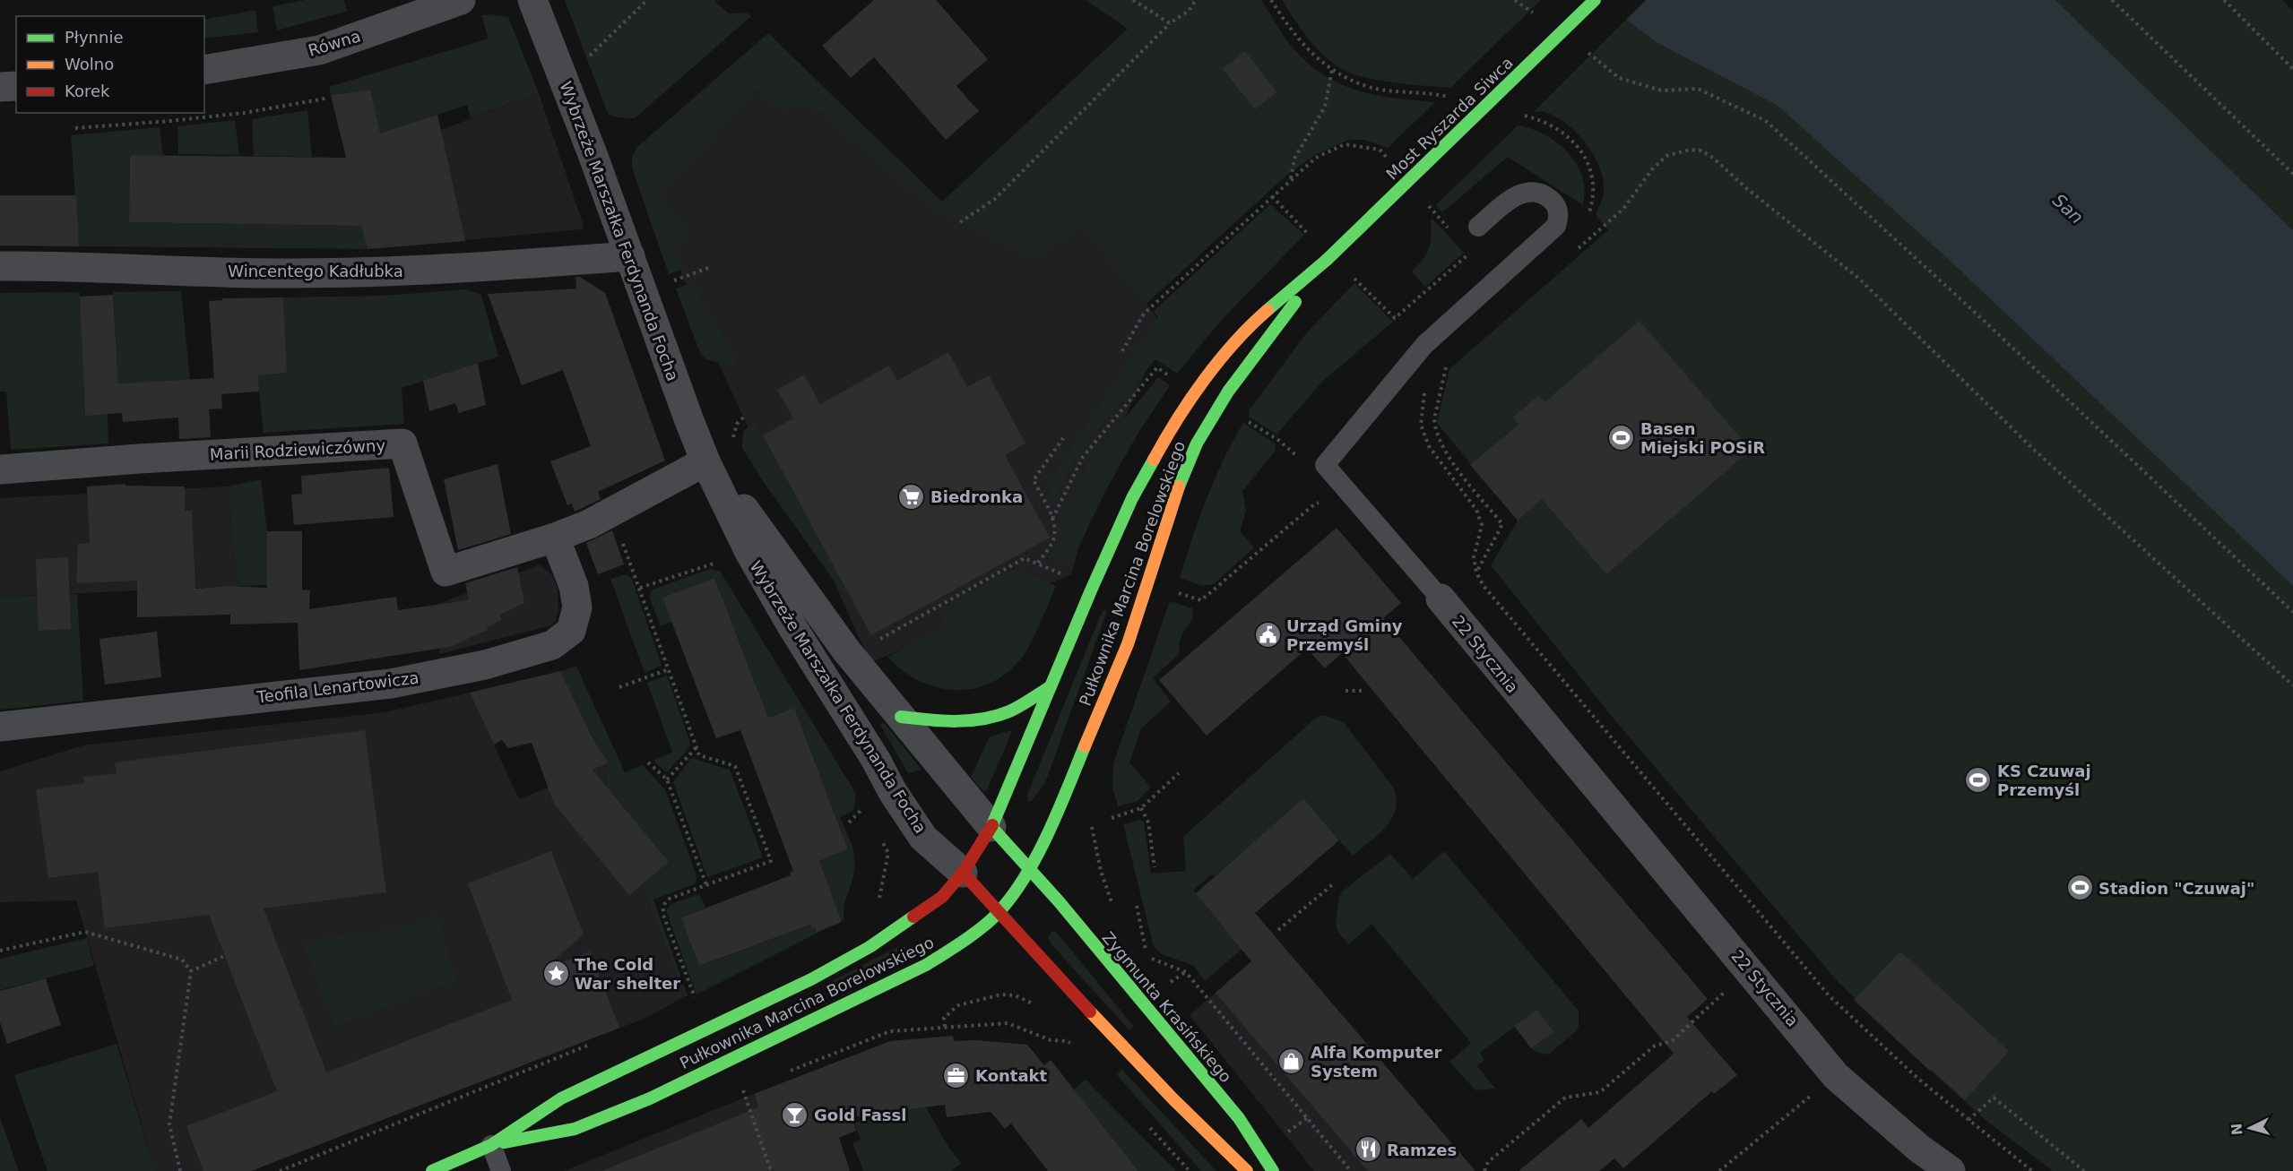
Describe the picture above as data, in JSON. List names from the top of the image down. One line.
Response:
{"streets":{"main road":["Most Ryszarda Siwca","Wybrzeże Marszałka Ferdynanda Focha","Pułkownika Marcina Borelowskiego","Zygmunta Krasińskiego"],"street":["Równa","Wincentego Kadłubka","Marii Rodziewiczówny","22 Stycznia","Teofila Lenartowicza"]},"crossings":[["Most Ryszarda Siwca","Pułkownika Marcina Borelowskiego"],["Wybrzeże Marszałka Ferdynanda Focha","Wincentego Kadłubka"],["Wybrzeże Marszałka Ferdynanda Focha","Marii Rodziewiczówny"],["Wybrzeże Marszałka Ferdynanda Focha","Pułkownika Marcina Borelowskiego"],["Wybrzeże Marszałka Ferdynanda Focha","Zygmunta Krasińskiego"],["Marii Rodziewiczówny","Teofila Lenartowicza"],["Pułkownika Marcina Borelowskiego","Zygmunta Krasińskiego"]],"water":["San"],"places":{"sports":["Basen Miejski POSiR","KS Czuwaj Przemyśl","Stadion \"Czuwaj\""],"supermarket":["Biedronka"],"public building":["Urząd Gminy Przemyśl"],"place":["The Cold War shelter"],"shop":["Alfa Komputer System"],"office":["Kontakt"],"bar":["Gold Fassl"],"restaurant":["Ramzes"]},"legend":["Płynnie","Wolno","Korek"],"north":"left"}
